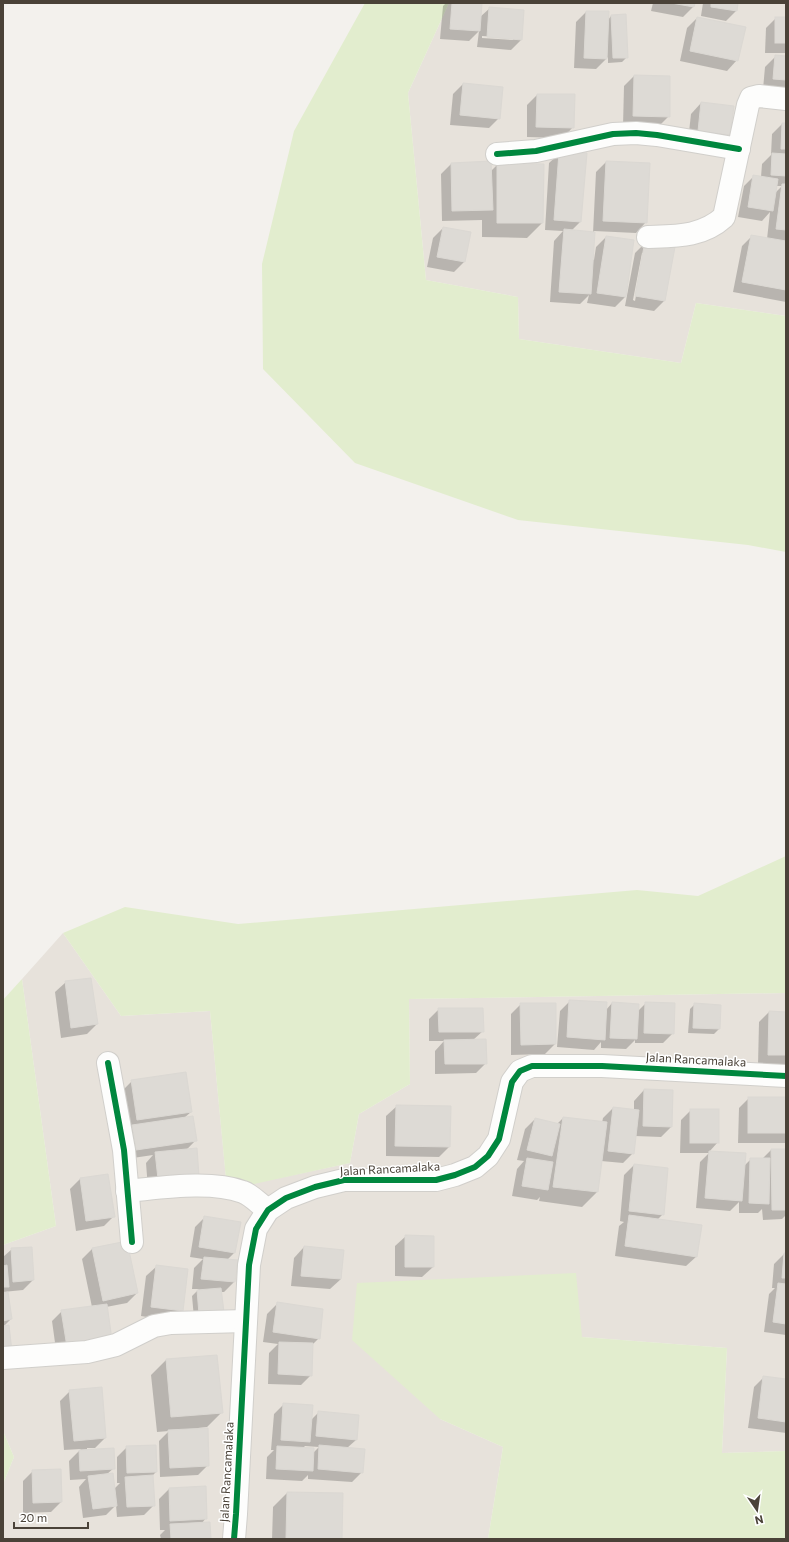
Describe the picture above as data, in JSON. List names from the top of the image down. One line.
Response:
{"streets":{"street":["Jalan Rancamalaka"]},"scale_bar":"20 m","north":"bottom"}
